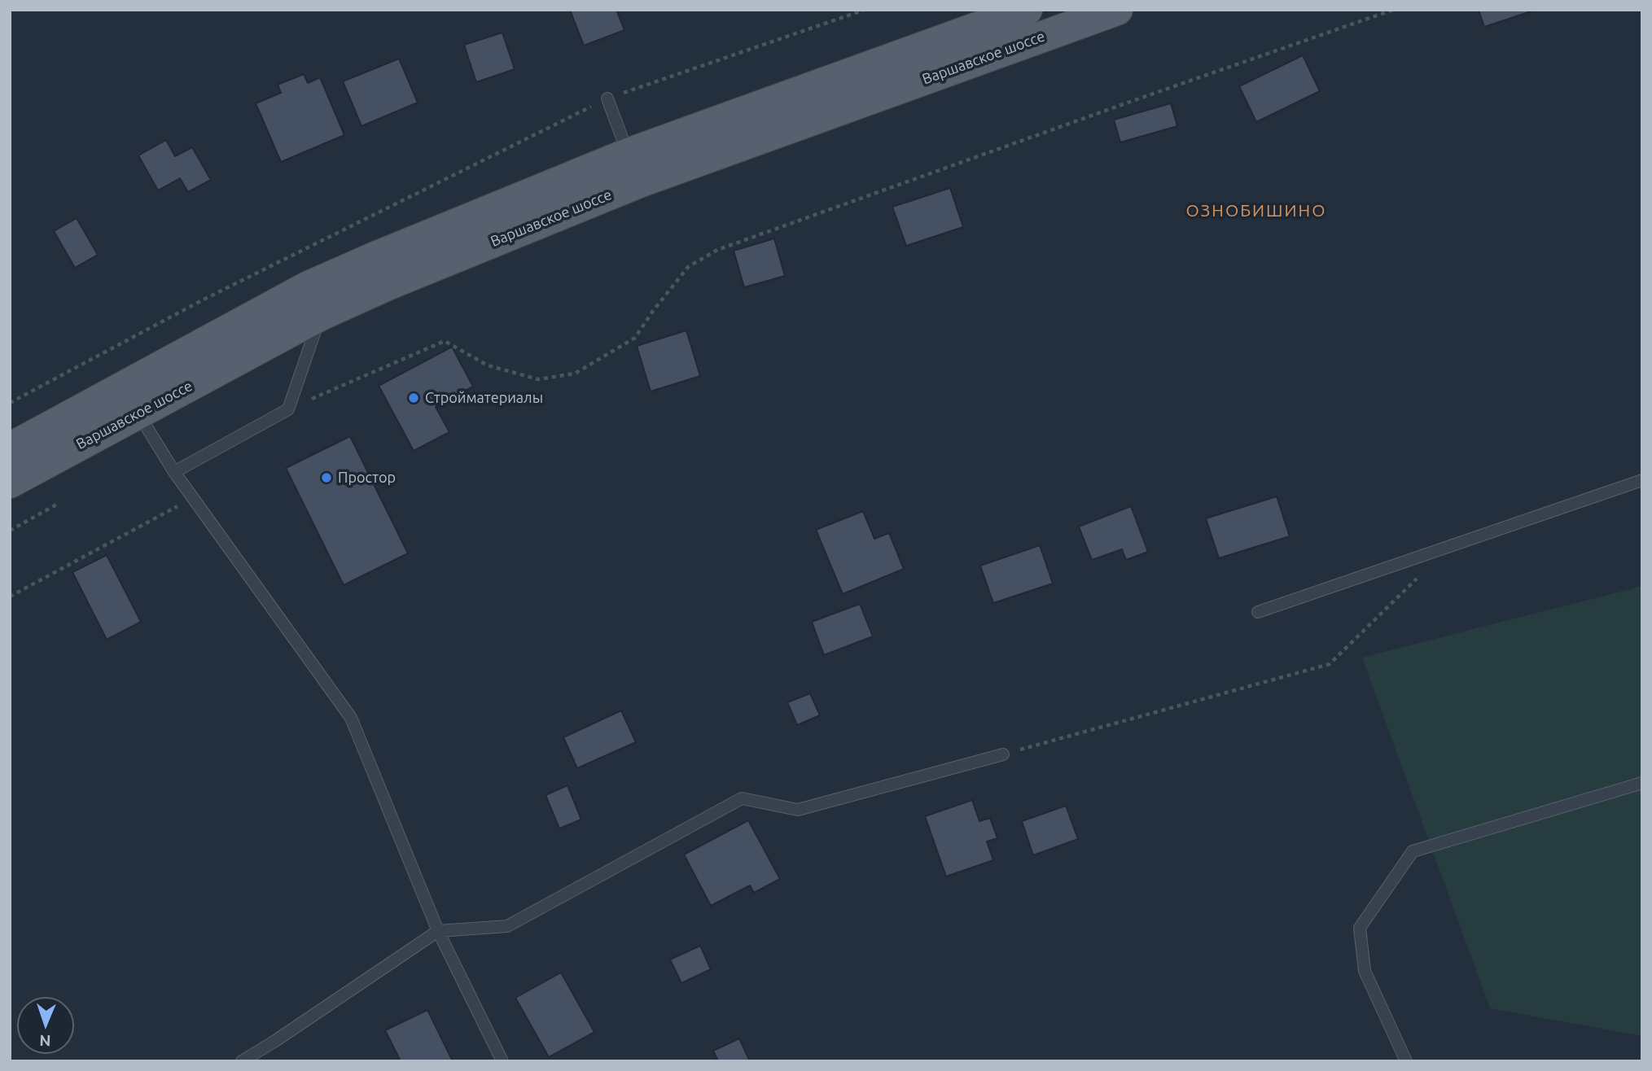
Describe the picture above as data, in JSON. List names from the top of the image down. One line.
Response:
{"streets":{"main road":["Варшавское шоссе"]},"districts":["ОЗНОБИШИНО"],"places":["Стройматериалы","Простор"],"north":"bottom"}
